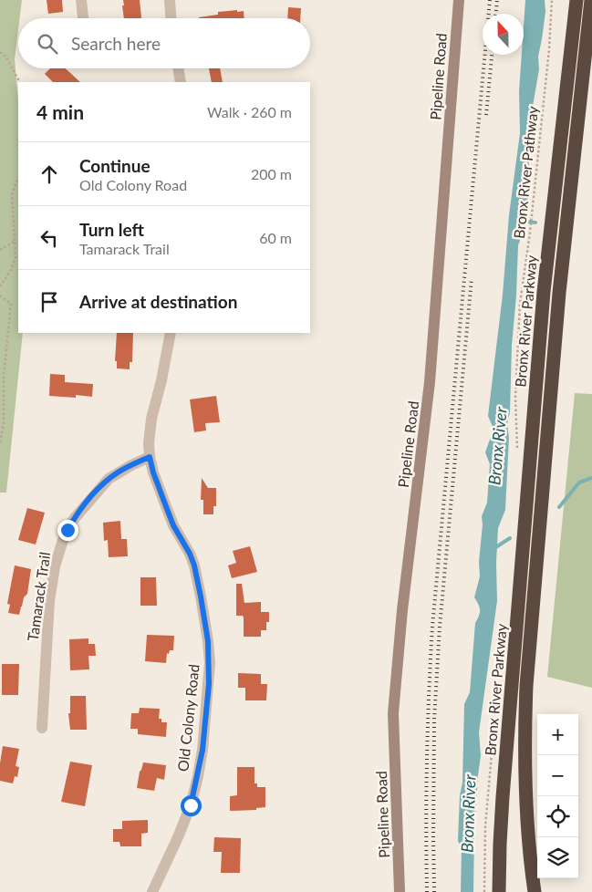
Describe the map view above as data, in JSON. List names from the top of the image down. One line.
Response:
{"streets":{"highway":["Bronx River Parkway"],"street":["Pipeline Road","Tamarack Trail","Old Colony Road"],"path":["Bronx River Pathway"]},"crossings":[["Tamarack Trail","Old Colony Road"]],"water":["Bronx River"],"north":"top","page":{"search":"Search here","heading":["4 min","Walk · 260 m"],"list":[["Continue","Old Colony Road","200 m"],["Turn left","Tamarack Trail","60 m"],"Arrive at destination"],"map_buttons":["+","−"]}}
